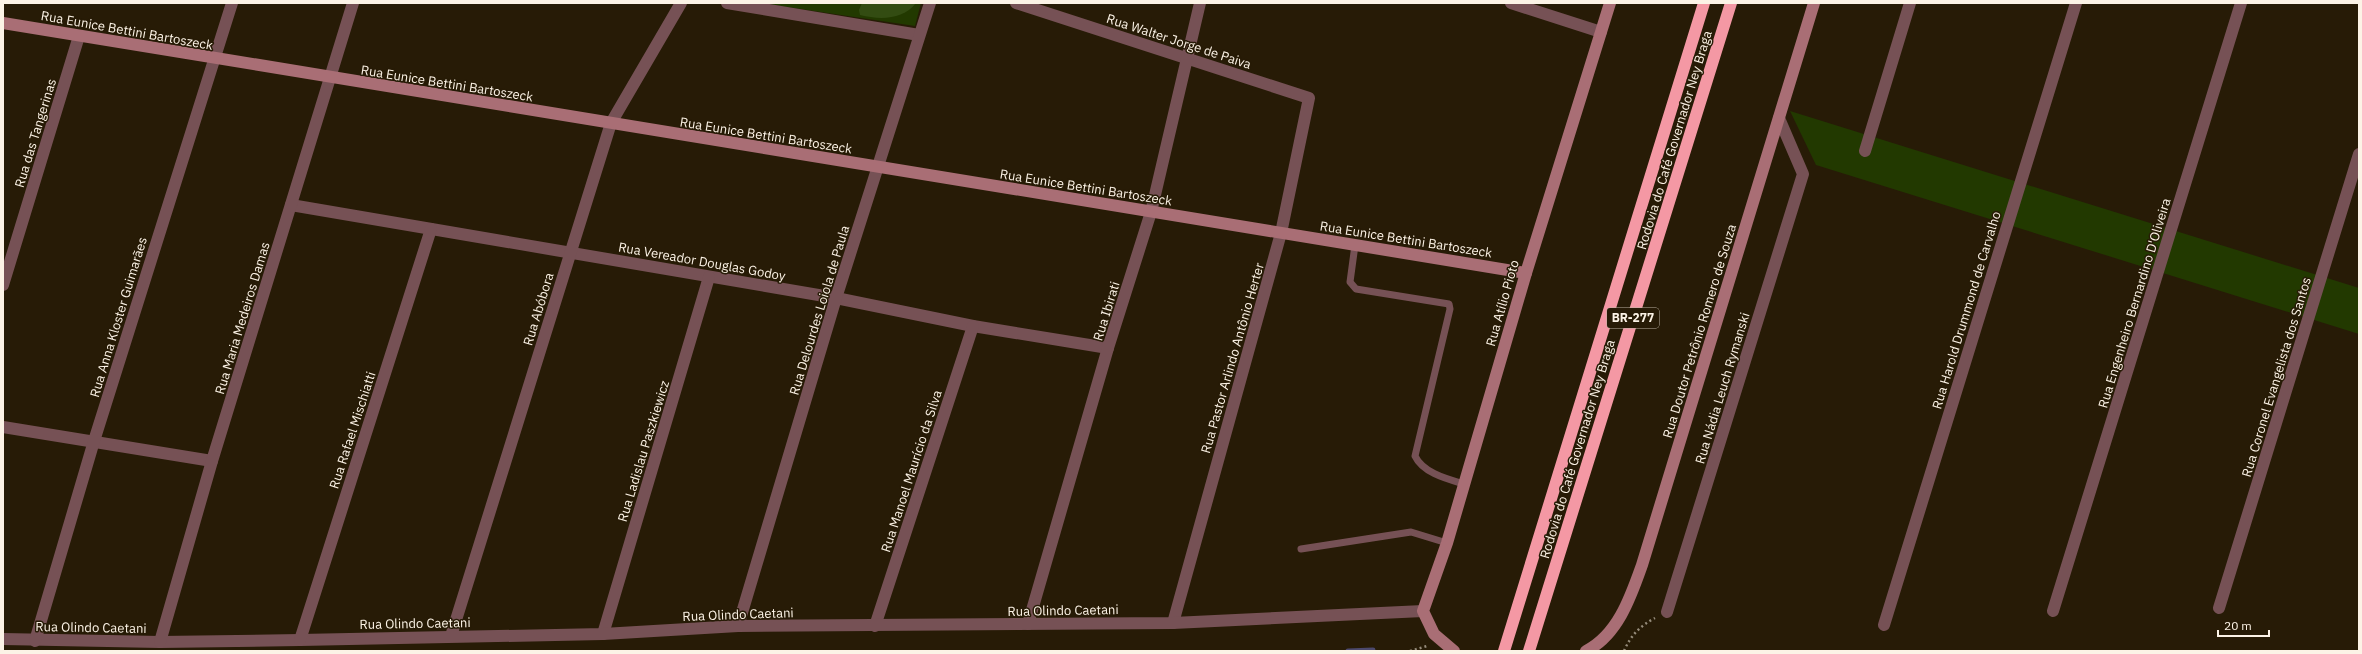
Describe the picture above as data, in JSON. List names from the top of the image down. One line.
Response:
{"streets":{"highway":["Rodovia do Café Governador Ney Braga","BR-277"],"street":["Rua Eunice Bettini Bartoszeck","Rua Walter Jorge de Paiva","Rua das Tangerinas","Rua Vereador Douglas Godoy","Rua Atílio Pioto","Rua Engenheiro Bernardino D'Oliveira","Rua Abóbora","Rua Delourdes Loiola de Paula","Rua Harold Drummond de Carvalho","Rua Ibirati","Rua Anna Kloster Guimarães","Rua Maria Medeiros Damas","Rua Doutor Petrônio Romero de Souza","Rua Pastor Arlindo Antônio Herter","Rua Coronel Evangelista dos Santos","Rua Nádia Leuch Rymanski","Rua Rafael Mischiatti","Rua Ladislau Paszkiewicz","Rua Manoel Maurício da Silva","Rua Olindo Caetani"]},"crossings":[["Rua Eunice Bettini Bartoszeck","Rua das Tangerinas"],["Rua Eunice Bettini Bartoszeck","Rua Atílio Pioto"],["Rua Eunice Bettini Bartoszeck","Rua Abóbora"],["Rua Eunice Bettini Bartoszeck","Rua Delourdes Loiola de Paula"],["Rua Eunice Bettini Bartoszeck","Rua Ibirati"],["Rua Eunice Bettini Bartoszeck","Rua Anna Kloster Guimarães"],["Rua Eunice Bettini Bartoszeck","Rua Maria Medeiros Damas"],["Rua Eunice Bettini Bartoszeck","Rua Pastor Arlindo Antônio Herter"],["Rua Walter Jorge de Paiva","Rua Ibirati"],["Rua Walter Jorge de Paiva","Rua Pastor Arlindo Antônio Herter"],["Rua Vereador Douglas Godoy","Rua Abóbora"],["Rua Vereador Douglas Godoy","Rua Delourdes Loiola de Paula"],["Rua Vereador Douglas Godoy","Rua Ibirati"],["Rua Vereador Douglas Godoy","Rua Maria Medeiros Damas"],["Rua Vereador Douglas Godoy","Rua Rafael Mischiatti"],["Rua Vereador Douglas Godoy","Rua Ladislau Paszkiewicz"],["Rua Vereador Douglas Godoy","Rua Manoel Maurício da Silva"],["Rua Atílio Pioto","Rua Olindo Caetani"],["Rua Abóbora","Rua Olindo Caetani"],["Rua Delourdes Loiola de Paula","Rua Olindo Caetani"],["Rua Ibirati","Rua Olindo Caetani"],["Rua Anna Kloster Guimarães","Rua Olindo Caetani"],["Rua Maria Medeiros Damas","Rua Olindo Caetani"],["Rua Doutor Petrônio Romero de Souza","Rua Nádia Leuch Rymanski"],["Rua Pastor Arlindo Antônio Herter","Rua Olindo Caetani"],["Rua Rafael Mischiatti","Rua Olindo Caetani"],["Rua Ladislau Paszkiewicz","Rua Olindo Caetani"],["Rua Manoel Maurício da Silva","Rua Olindo Caetani"]],"scale_bar":"20 m"}
